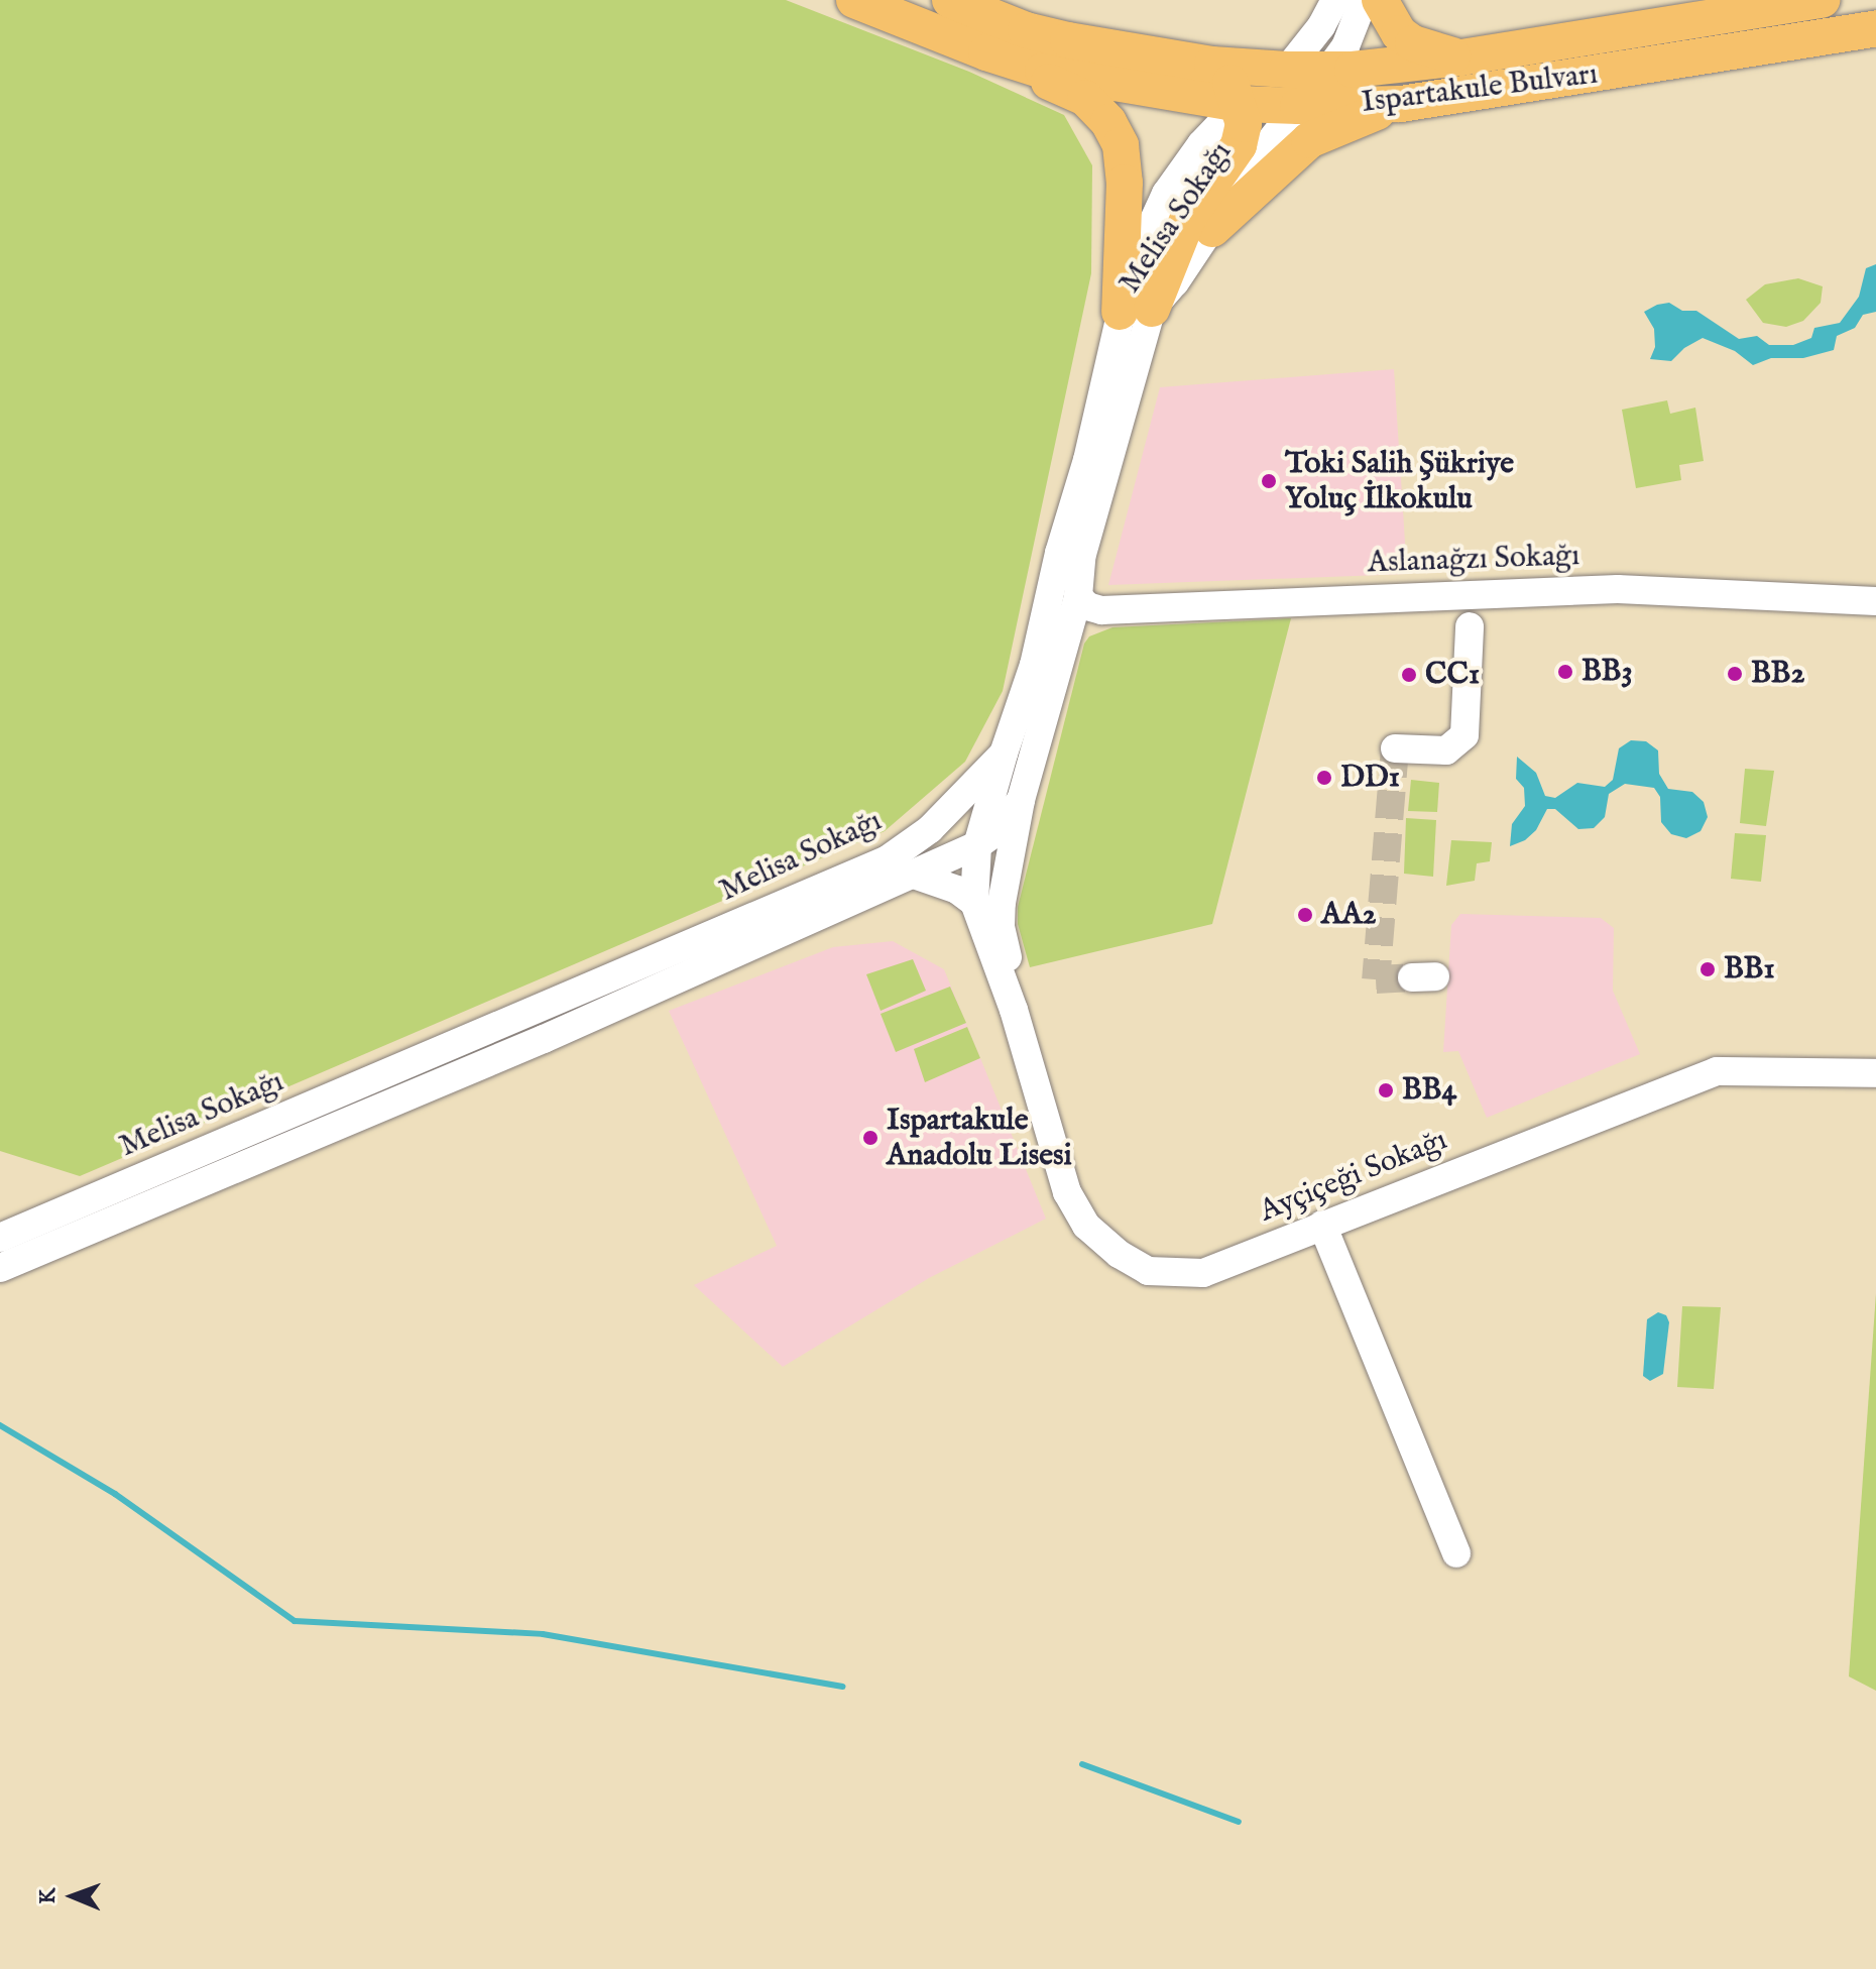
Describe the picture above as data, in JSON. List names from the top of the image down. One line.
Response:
{"streets":{"main road":["Ispartakule Bulvarı"],"street":["Melisa Sokağı","Aslanağzı Sokağı","Ayçiçeği Sokağı"]},"crossings":[["Ispartakule Bulvarı","Melisa Sokağı"],["Melisa Sokağı","Aslanağzı Sokağı"],["Melisa Sokağı","Ayçiçeği Sokağı"]],"places":["Toki Salih Şükriye Yoluç İlkokulu","BB3","BB2","CC1","DD1","AA2","BB1","BB4","Ispartakule Anadolu Lisesi"],"north":"left"}
